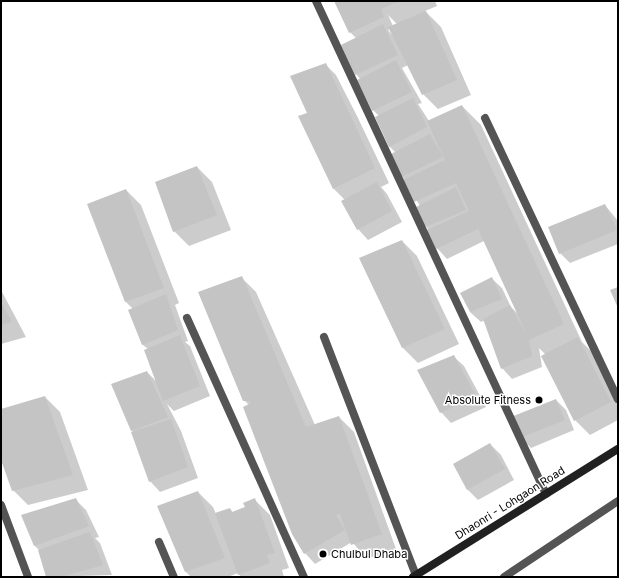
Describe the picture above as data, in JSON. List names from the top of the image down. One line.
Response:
{"streets":{"main road":["Dhaonri - Lohgaon Road"]},"places":["Absolute Fitness","Chulbul Dhaba"]}
